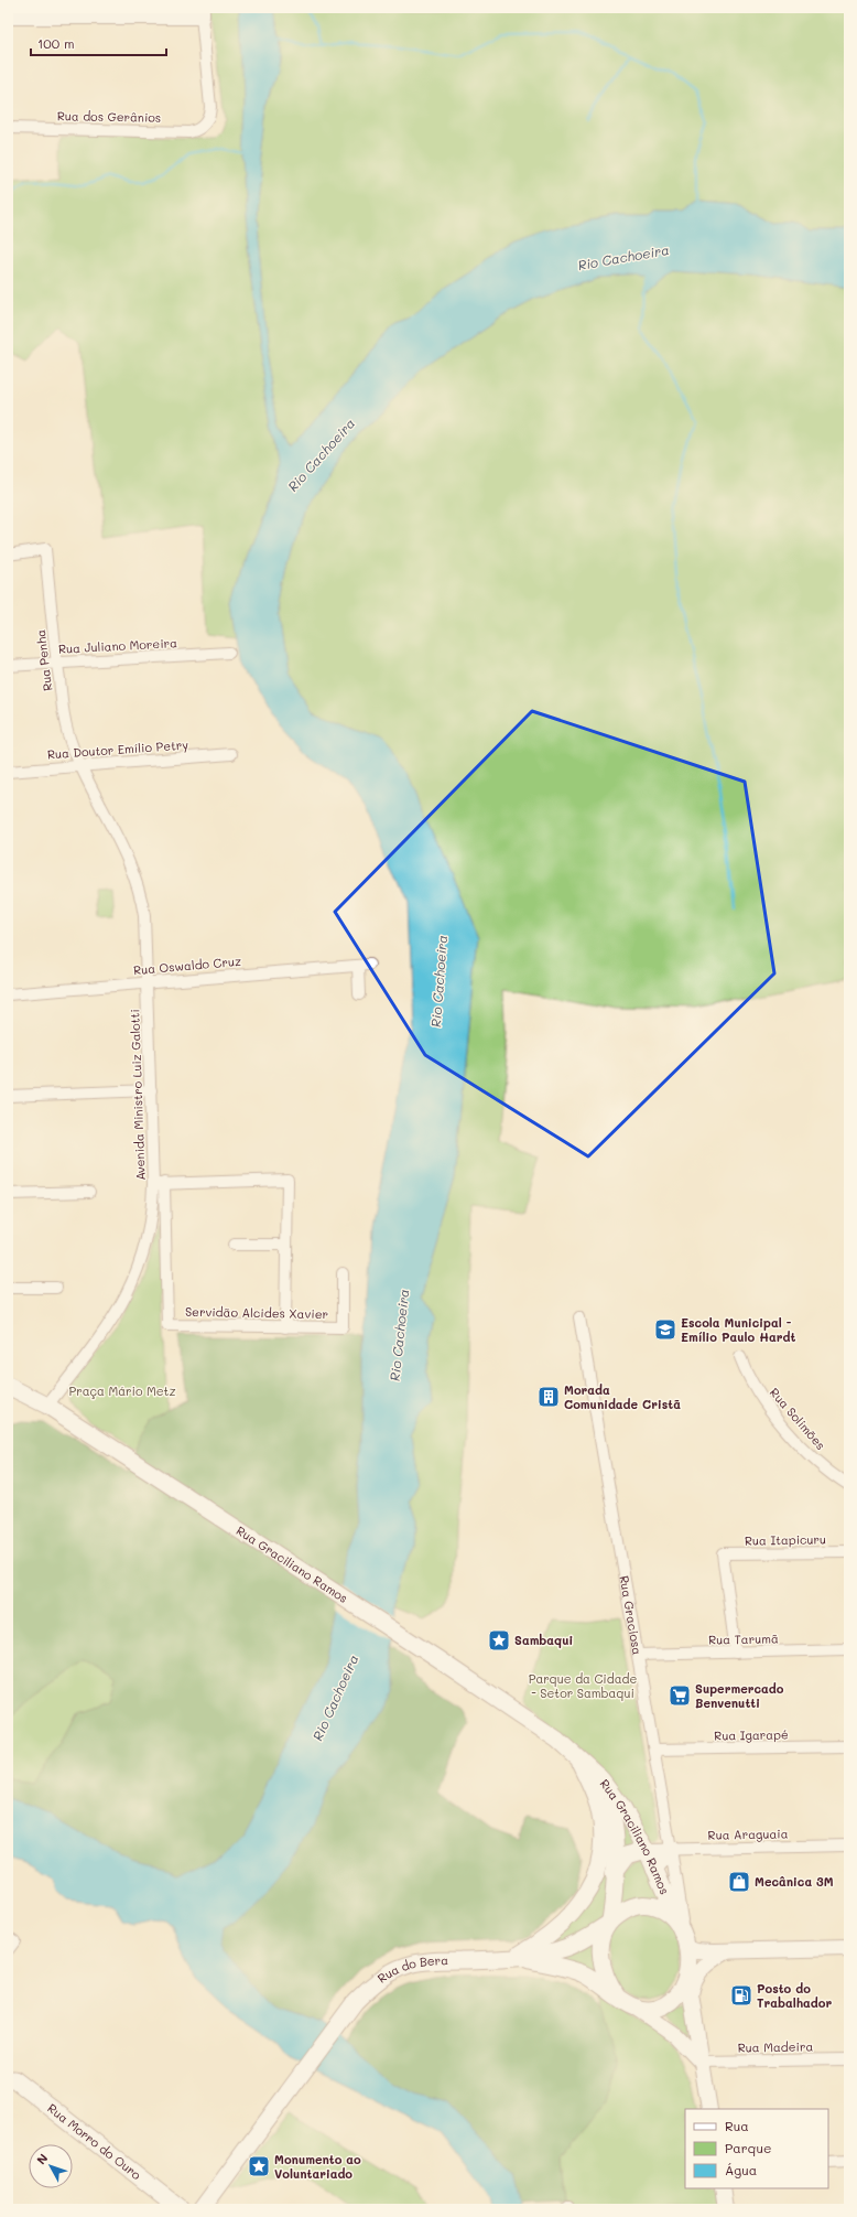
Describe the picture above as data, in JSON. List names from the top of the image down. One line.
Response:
{"streets":{"main road":["Rua Graciliano Ramos","Rua do Bera","Rua Morro do Ouro"],"street":["Rua dos Gerânios","Rua Juliano Moreira","Rua Penha","Rua Doutor Emílio Petry","Rua Oswaldo Cruz","Avenida Ministro Luiz Galotti","Servidão Alcides Xavier","Rua Solimões","Rua Itapicuru","Rua Graciosa","Rua Tarumã","Rua Igarapé","Rua Araguaia","Rua Madeira"]},"crossings":[["Rua Juliano Moreira","Rua Penha"],["Rua Penha","Rua Doutor Emílio Petry"],["Rua Penha","Avenida Ministro Luiz Galotti"],["Rua Doutor Emílio Petry","Avenida Ministro Luiz Galotti"],["Rua Oswaldo Cruz","Avenida Ministro Luiz Galotti"],["Avenida Ministro Luiz Galotti","Servidão Alcides Xavier"],["Avenida Ministro Luiz Galotti","Rua Graciliano Ramos"],["Rua Itapicuru","Rua Tarumã"],["Rua Graciliano Ramos","Rua Graciosa"],["Rua Graciliano Ramos","Rua Araguaia"],["Rua Graciliano Ramos","Rua do Bera"],["Rua Graciosa","Rua Tarumã"],["Rua Graciosa","Rua Igarapé"],["Rua Graciosa","Rua Araguaia"],["Rua Graciosa","Rua do Bera"],["Rua do Bera","Rua Morro do Ouro"]],"water":["Rio Cachoeira"],"parks":["Praça Mário Metz","Parque da Cidade - Setor Sambaqui"],"places":{"school or university":["Escola Municipal - Emílio Paulo Hardt"],"building":["Morada Comunidade Cristã"],"place":["Sambaqui","Monumento ao Voluntariado"],"supermarket":["Supermercado Benvenutti"],"shop":["Mecânica 3M"],"fuel station":["Posto do Trabalhador"]},"legend":["Rua","Parque","Água"],"scale_bar":"100 m","north":"top left"}
